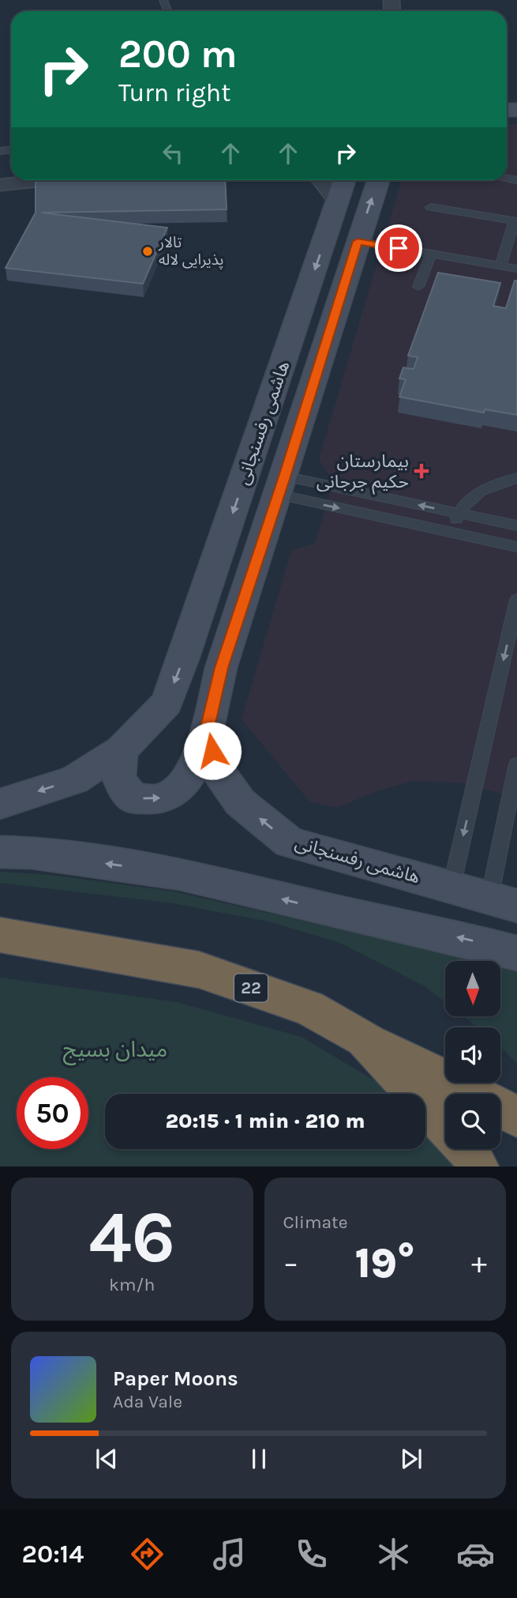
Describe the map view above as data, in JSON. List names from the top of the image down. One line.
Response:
{"streets":{"highway":["22"],"main road":["هاشمی رفسنجانی"]},"parks":["میدان بسیج"],"places":{"other":["تالار پذیرایی لاله"],"health":["بیمارستان حکیم جرجانی"]},"north":"bottom","page":{"turn":["200 m","Turn right"],"limit":"50","trip":"20:15 · 1 min · 210 m","tile":[["46","km/h"],"Climate"],"heat":["−","19°","+"],"song":["Paper Moons","Ada Vale"],"tabs":"20:14"}}
